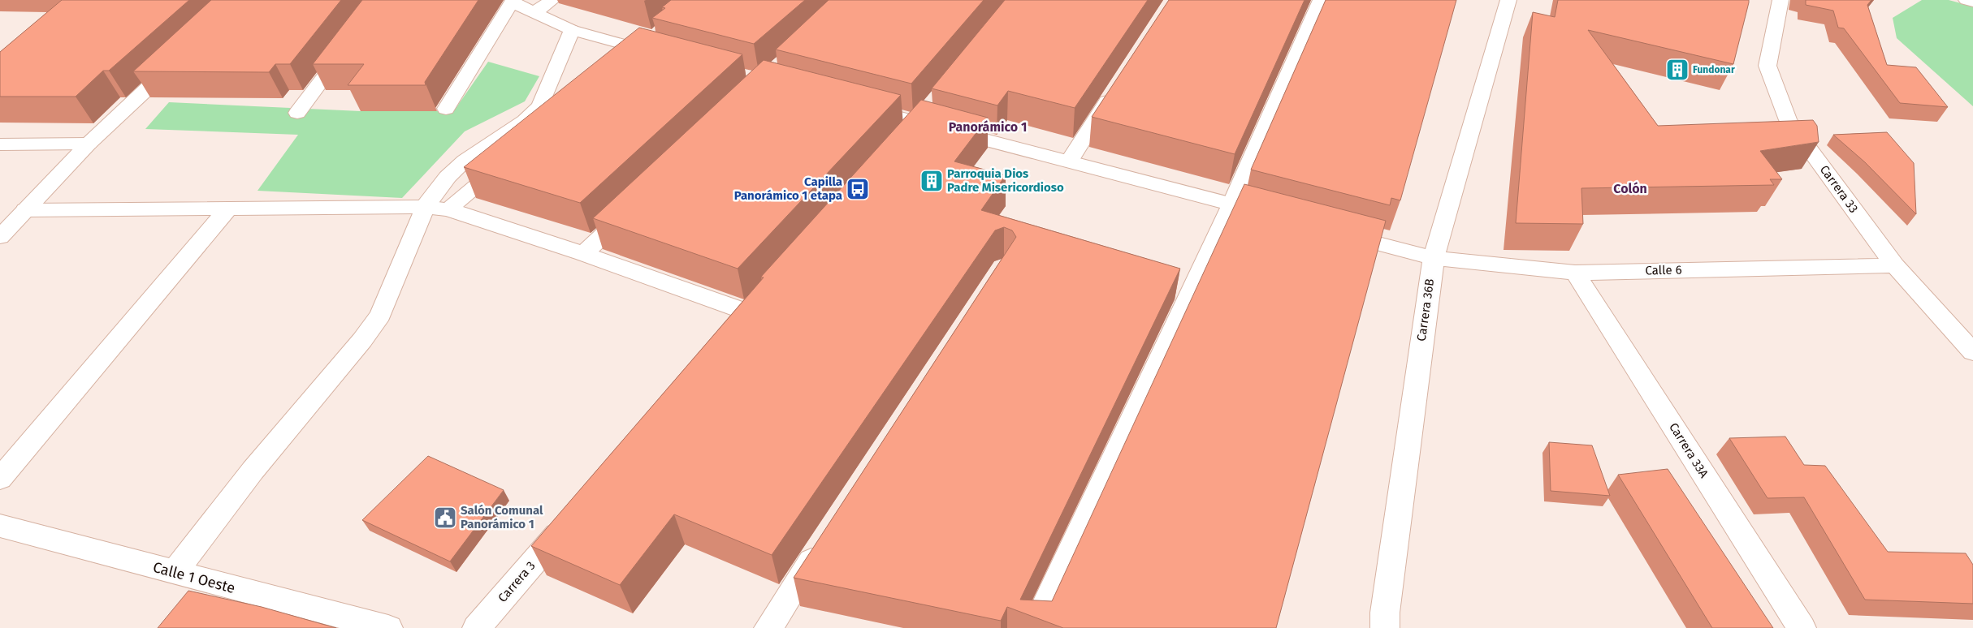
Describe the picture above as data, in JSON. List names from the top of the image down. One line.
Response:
{"streets":{"street":["Carrera 33","Calle 6","Carrera 36B","Carrera 33A","Calle 1 Oeste","Carrera 3"]},"crossings":[["Carrera 33","Calle 6"],["Calle 6","Carrera 36B"],["Calle 6","Carrera 33A"]],"districts":["Panorámico 1","Colón"],"places":{"building":["Fundonar","Parroquia Dios Padre Misericordioso"],"bus stop":["Capilla Panorámico 1 etapa"],"public building":["Salón Comunal Panorámico 1"]}}
